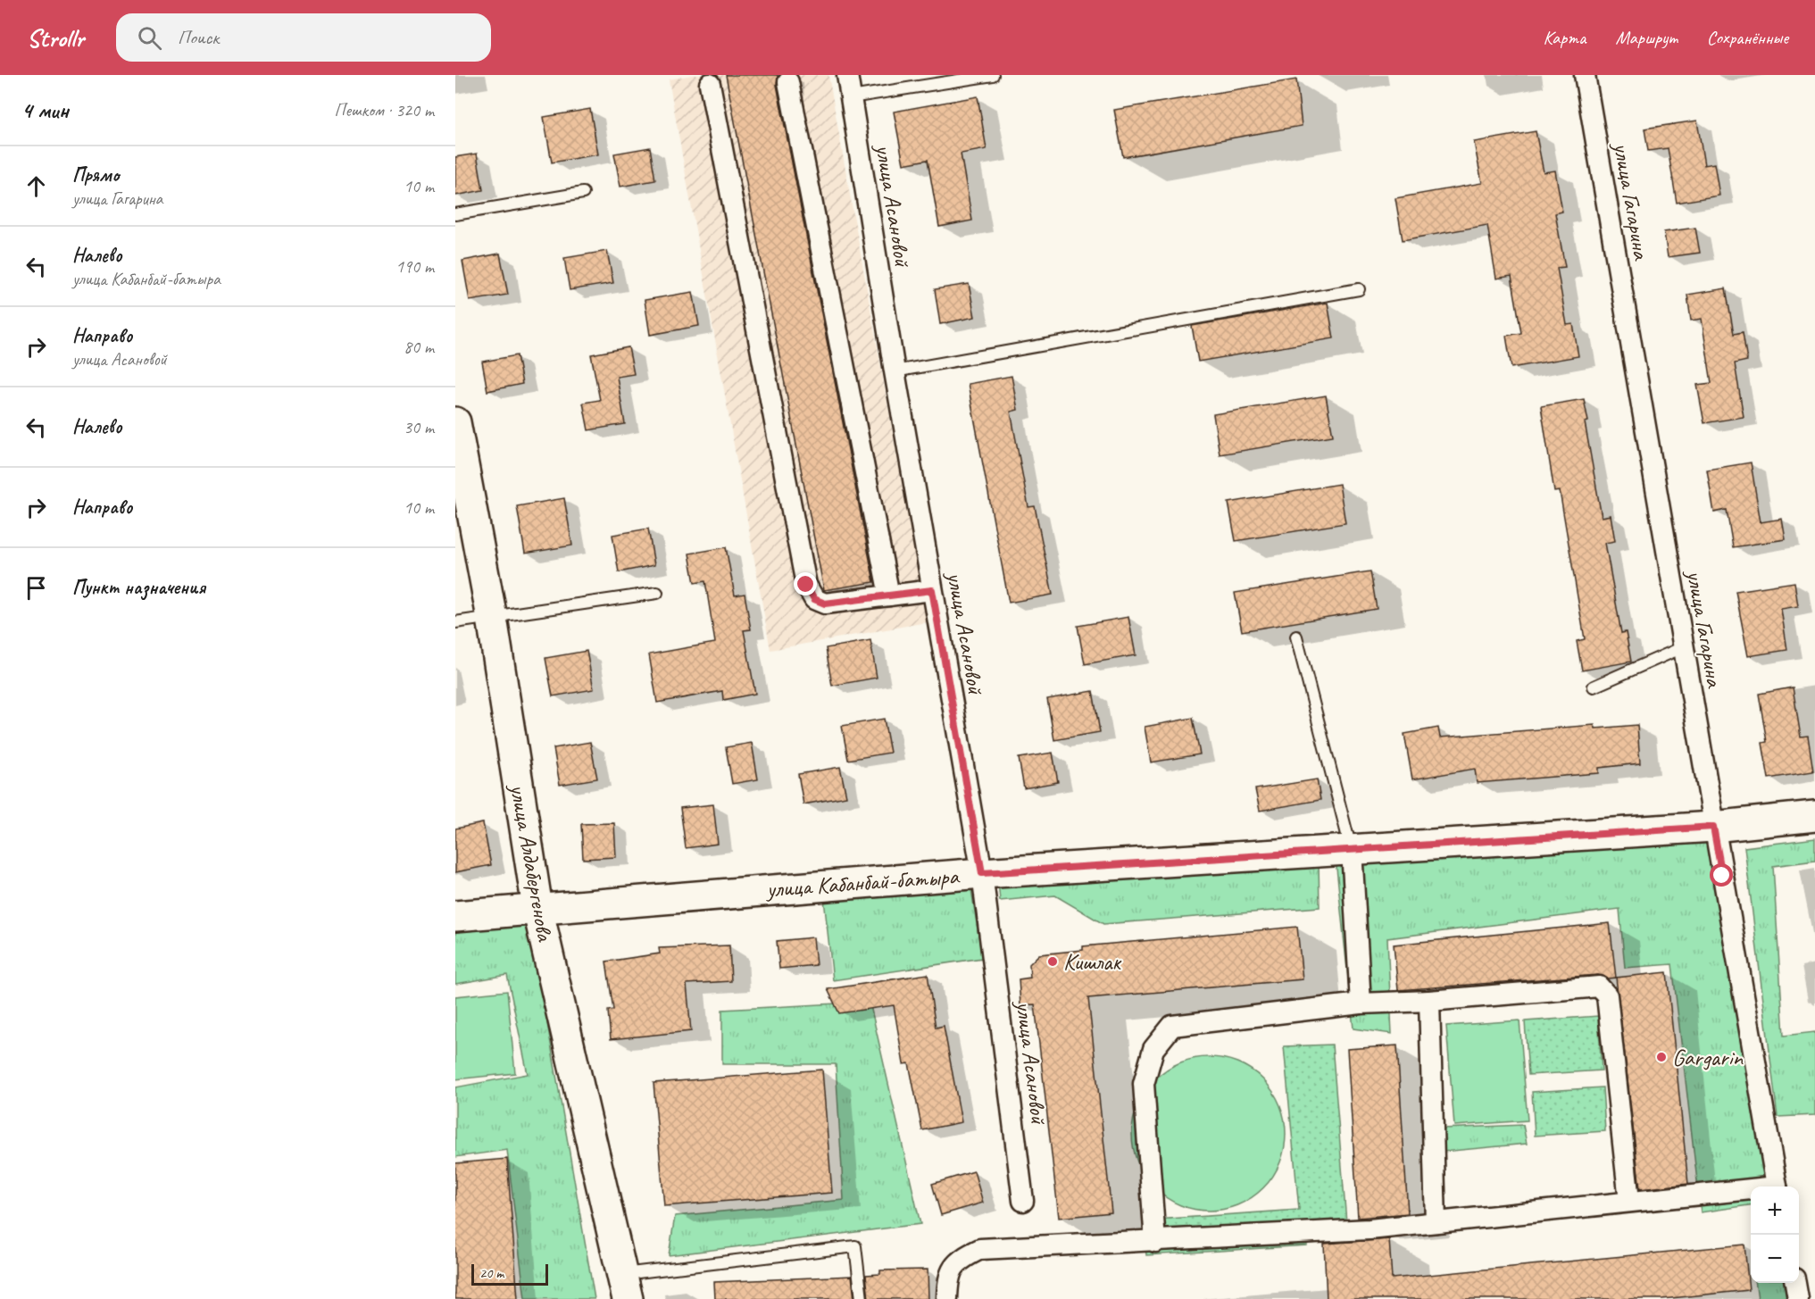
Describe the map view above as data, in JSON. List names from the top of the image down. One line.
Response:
{"streets":{"main road":["улица Алдабергенова","улица Кабанбай-батыра"],"street":["улица Гагарина","улица Асановой"]},"crossings":[["улица Гагарина","улица Кабанбай-батыра"],["улица Асановой","улица Кабанбай-батыра"],["улица Алдабергенова","улица Кабанбай-батыра"]],"places":["Кишлак","Gargarin"],"scale_bar":"20 m","page":{"header":"Strollr","search":"Поиск","nav":["Карта","Маршрут","Сохранённые"],"heading":["4 мин","Пешком · 320 m"],"list":[["Прямо","улица Гагарина","10 m"],["Налево","улица Кабанбай-батыра","190 m"],["Направо","улица Асановой","80 m"],["Налево","30 m"],["Направо","10 m"],"Пункт назначения"],"map_buttons":["+","−"],"scale":"20 m"}}
